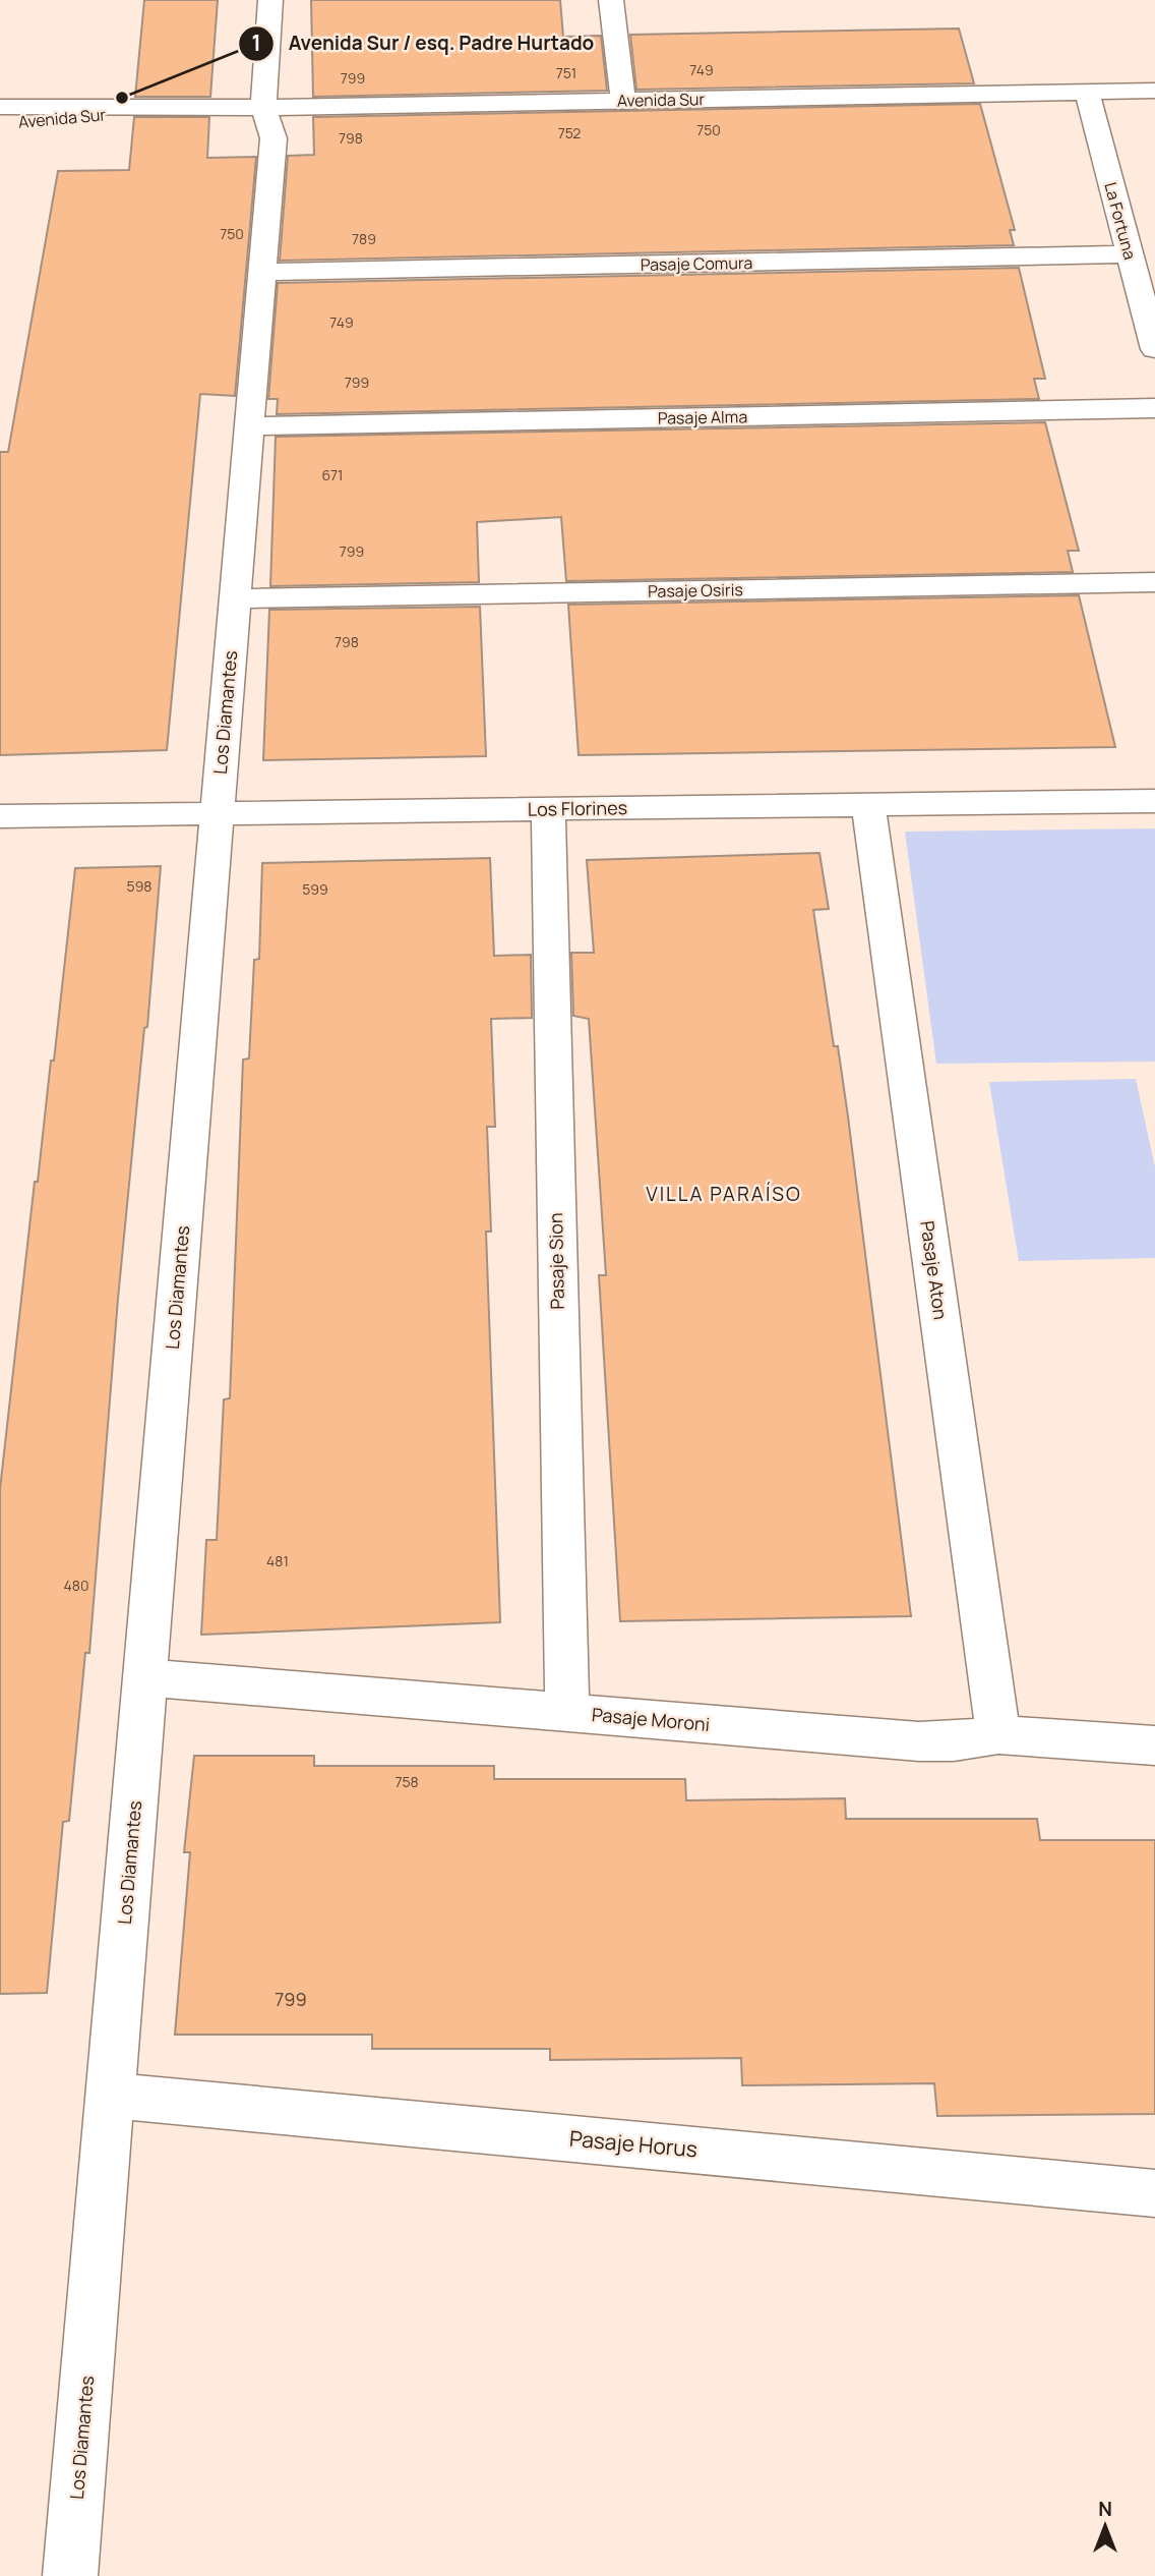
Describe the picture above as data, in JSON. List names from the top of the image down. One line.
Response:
{"streets":{"street":["Avenida Sur","La Fortuna","Pasaje Comura","Pasaje Alma","Pasaje Osiris","Los Diamantes","Los Florines","Pasaje Sion","Pasaje Aton","Pasaje Moroni","Pasaje Horus"]},"crossings":[["Avenida Sur","La Fortuna"],["Avenida Sur","Los Diamantes"],["La Fortuna","Pasaje Comura"],["Pasaje Comura","Los Diamantes"],["Pasaje Alma","Los Diamantes"],["Pasaje Osiris","Los Diamantes"],["Los Diamantes","Los Florines"],["Los Diamantes","Pasaje Moroni"],["Los Diamantes","Pasaje Horus"],["Los Florines","Pasaje Sion"],["Los Florines","Pasaje Aton"],["Pasaje Sion","Pasaje Moroni"],["Pasaje Aton","Pasaje Moroni"]],"districts":["VILLA PARAÍSO"],"places":["Avenida Sur / esq. Padre Hurtado"],"house_numbers":["749","751","799","750","752","798","750","789","749","799","671","799","798","598","599","481","480","758","799"],"north":"top"}
